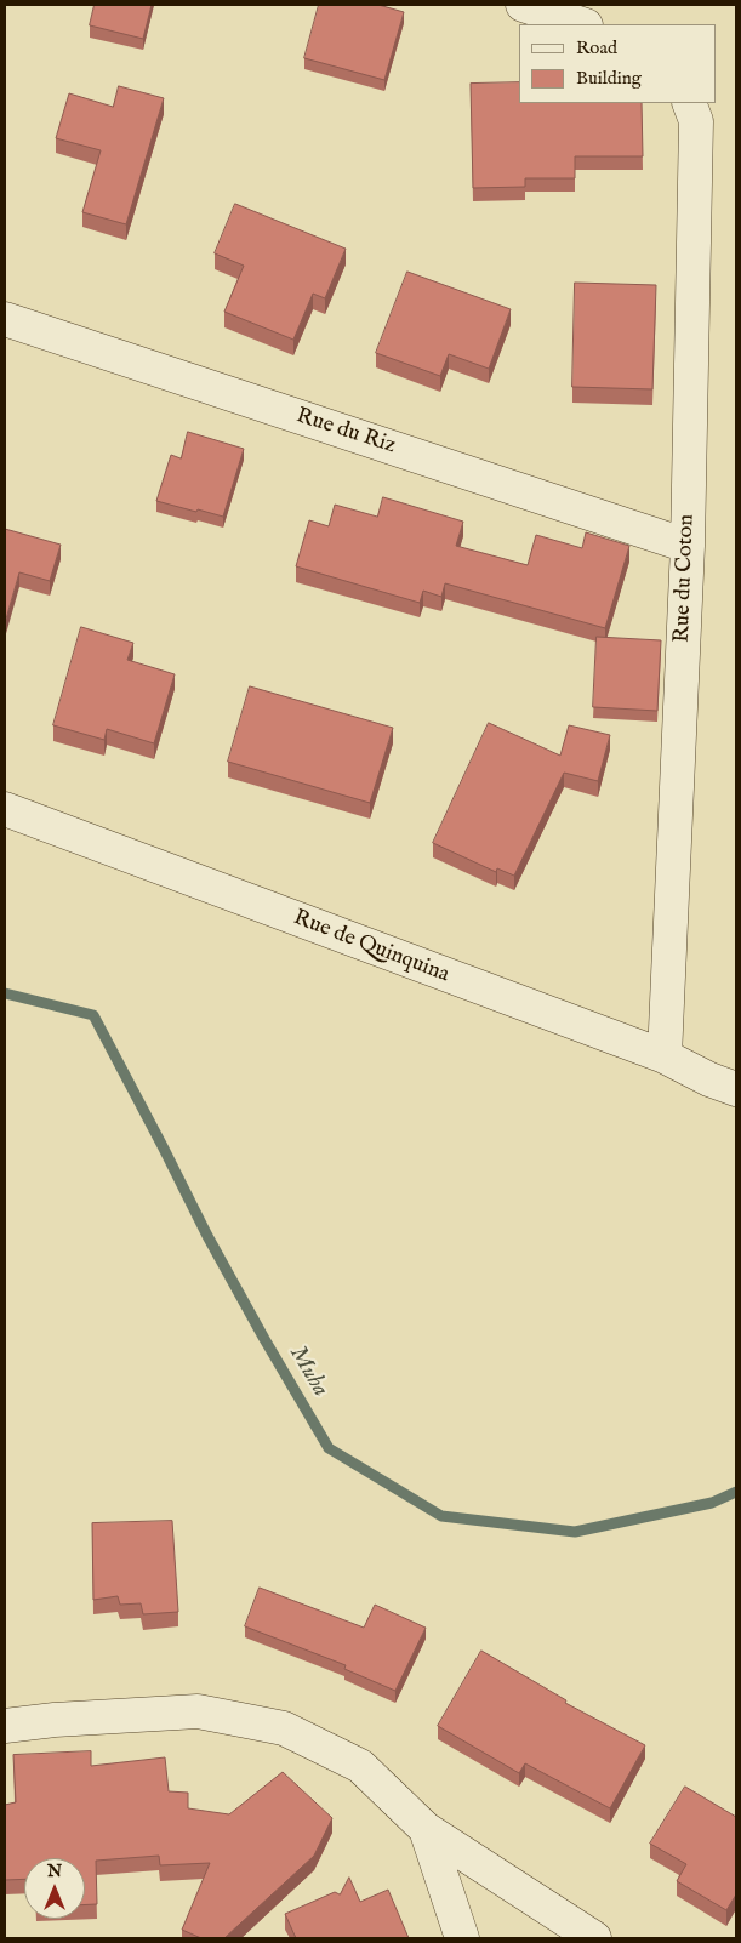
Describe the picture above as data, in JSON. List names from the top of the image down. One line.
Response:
{"streets":{"street":["Rue du Riz","Rue du Coton","Rue de Quinquina"]},"crossings":[["Rue du Riz","Rue du Coton"],["Rue du Coton","Rue de Quinquina"]],"water":["Muha"],"legend":["Road","Building"],"north":"top"}
